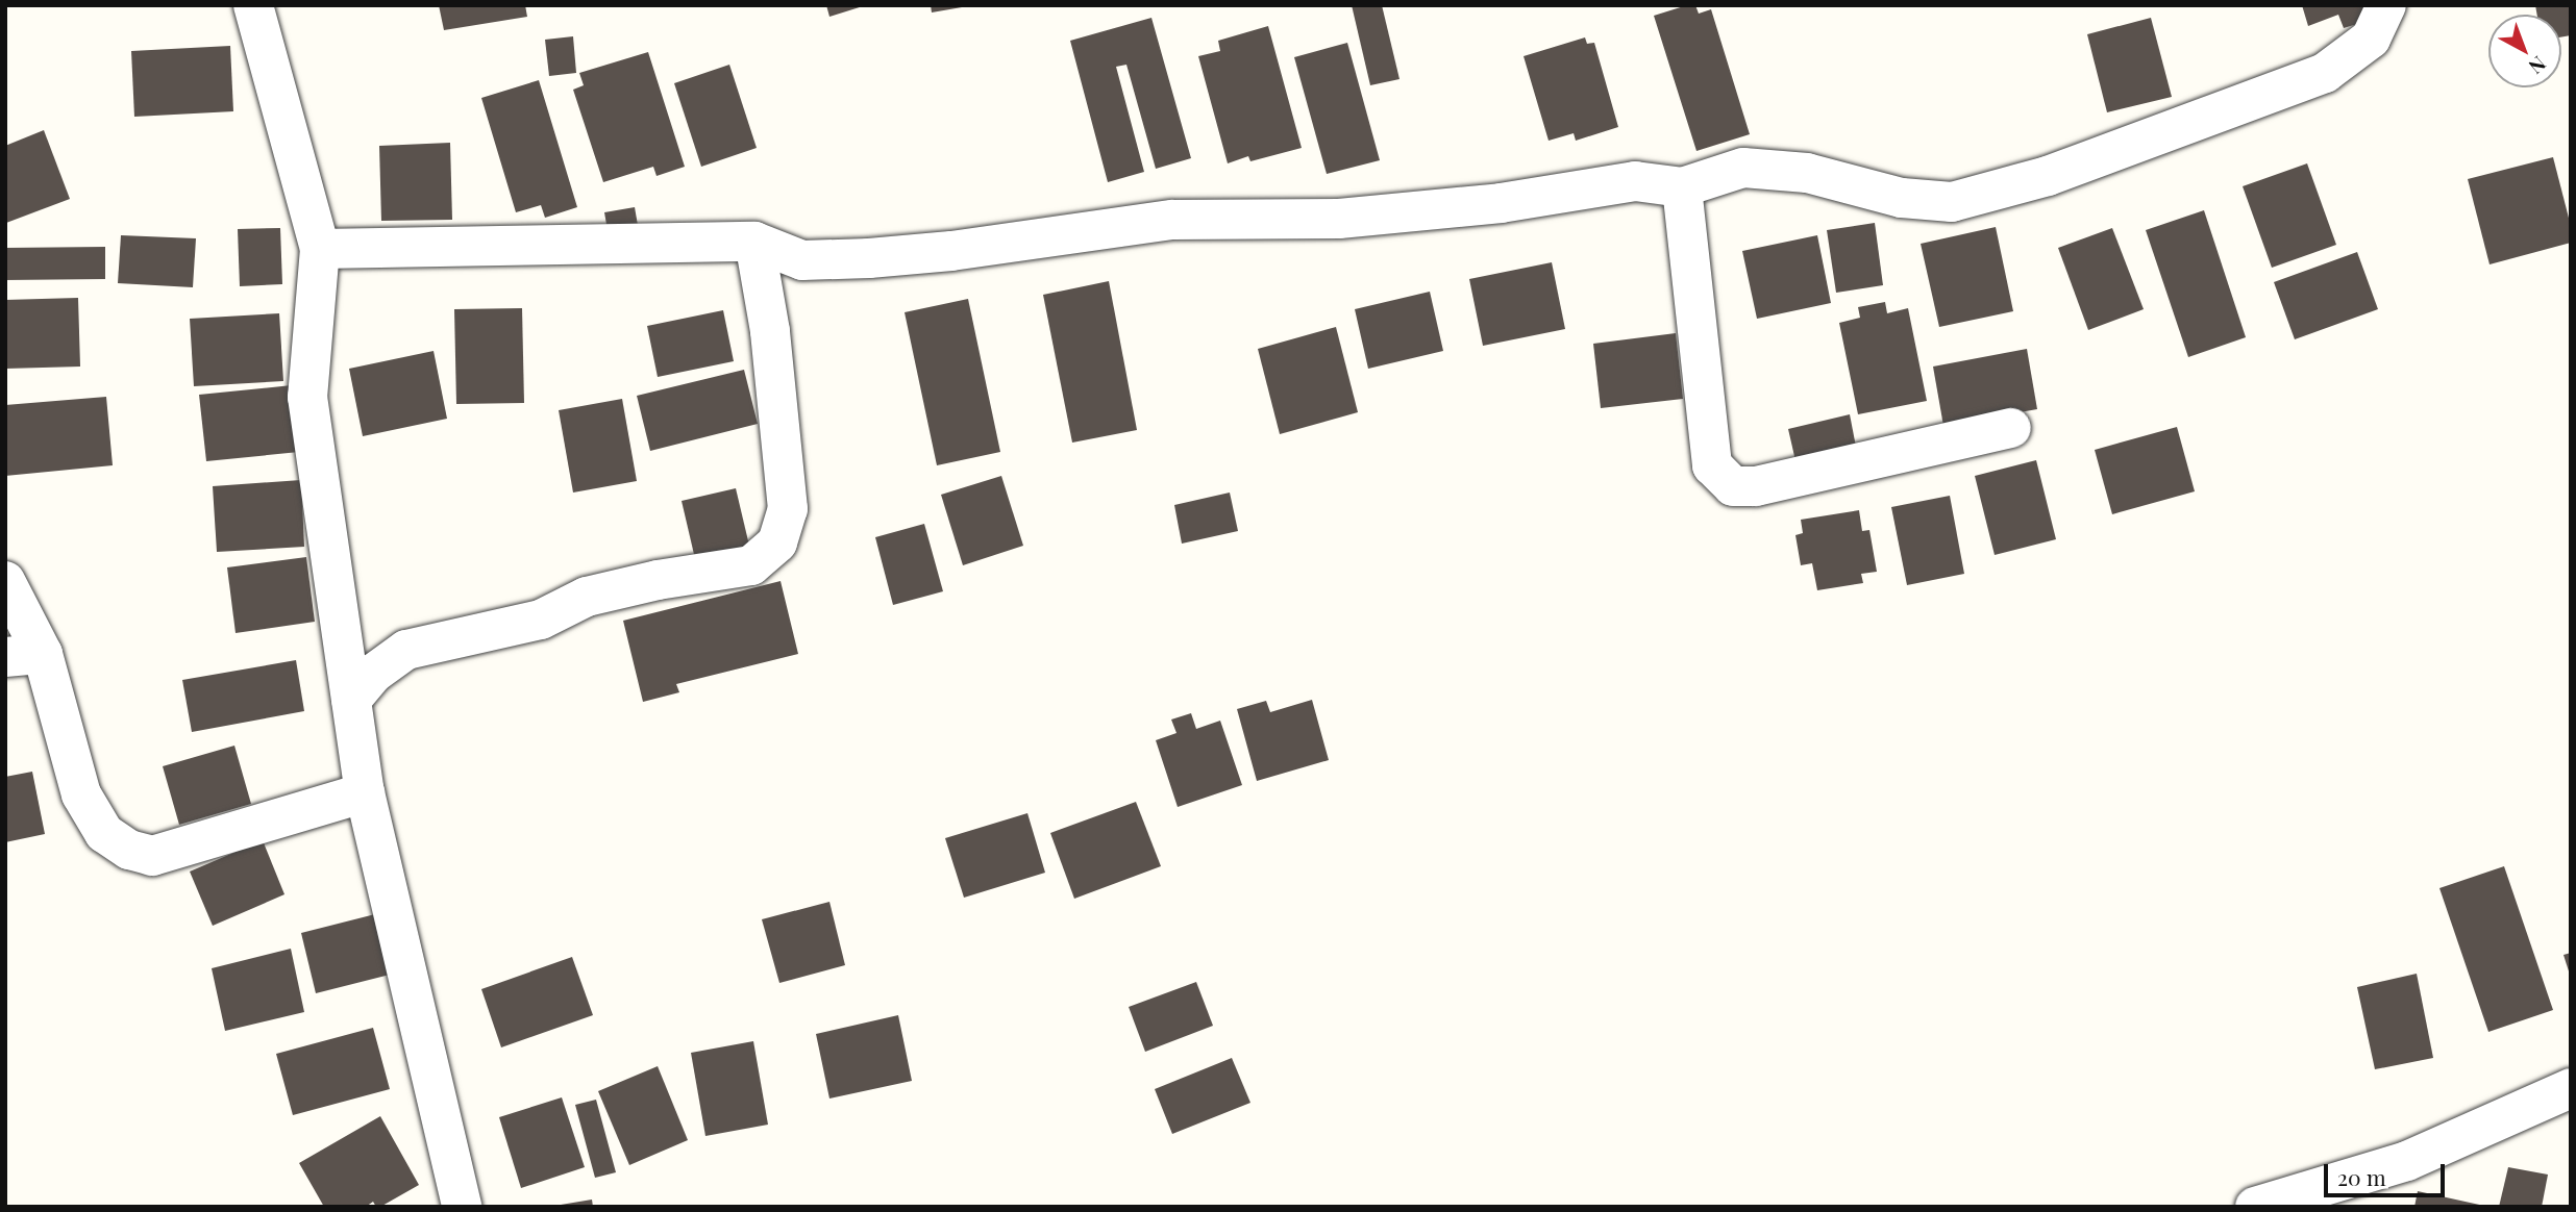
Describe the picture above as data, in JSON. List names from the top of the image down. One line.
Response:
{"scale_bar":"20 m","north":"bottom right"}
